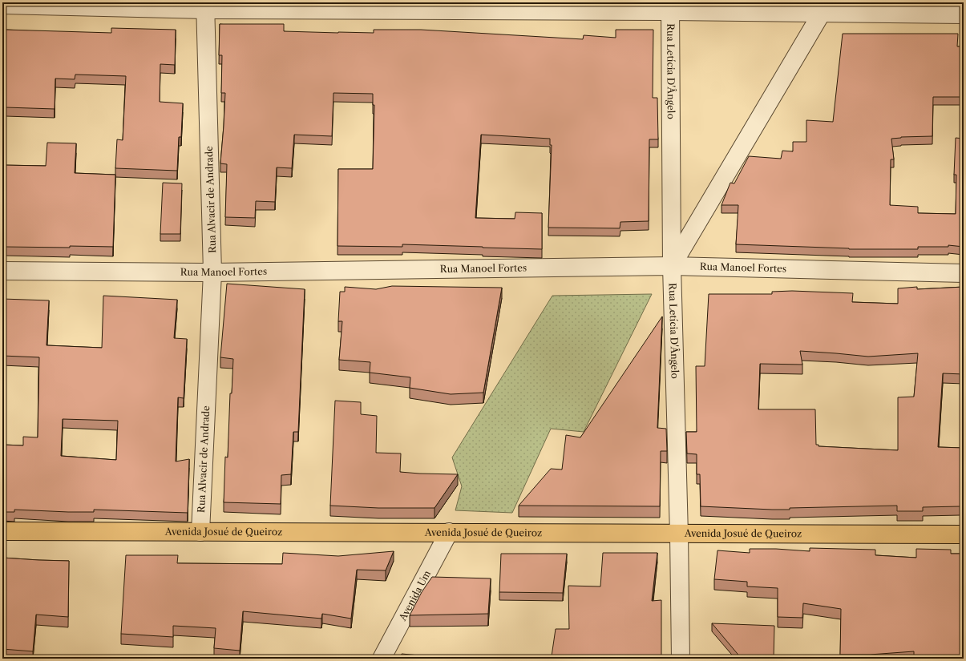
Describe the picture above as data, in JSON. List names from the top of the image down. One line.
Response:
{"streets":{"main road":["Avenida Josué de Queiroz"],"street":["Rua Letícia D'Ângelo","Rua Alvacir de Andrade","Rua Manoel Fortes","Avenida Um"]},"crossings":[["Rua Letícia D'Ângelo","Rua Manoel Fortes"],["Rua Letícia D'Ângelo","Avenida Josué de Queiroz"],["Rua Alvacir de Andrade","Rua Manoel Fortes"],["Rua Alvacir de Andrade","Avenida Josué de Queiroz"],["Avenida Josué de Queiroz","Avenida Um"]]}
